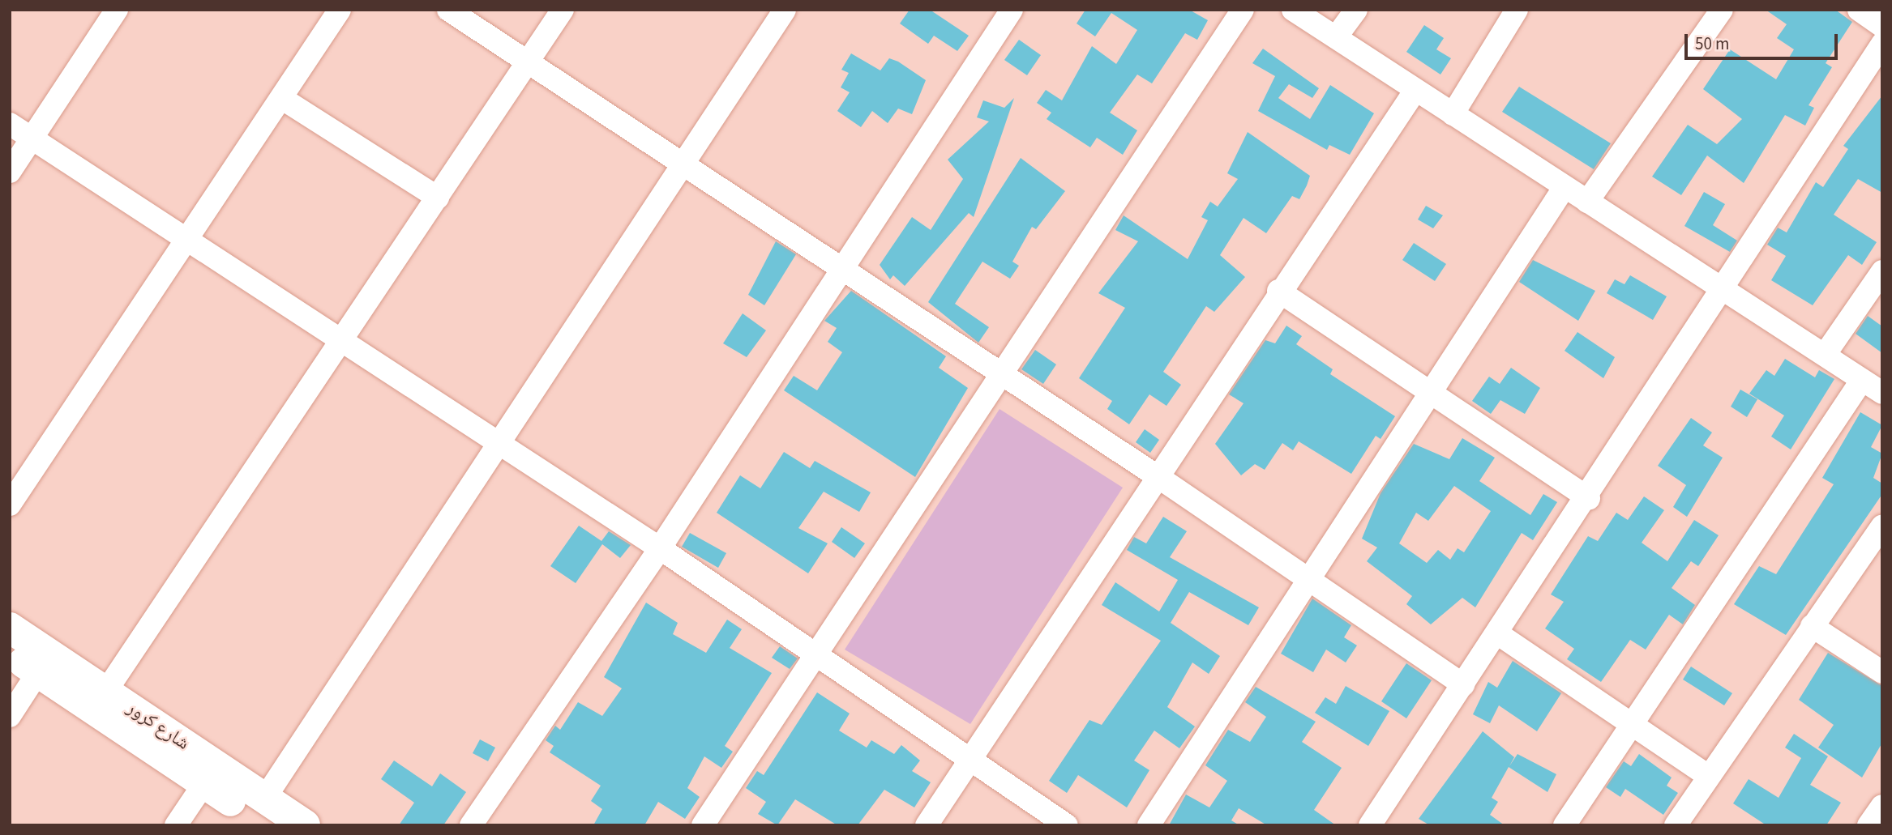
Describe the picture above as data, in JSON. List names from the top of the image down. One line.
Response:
{"streets":{"main road":["شارع كرور"]},"scale_bar":"50 m"}
